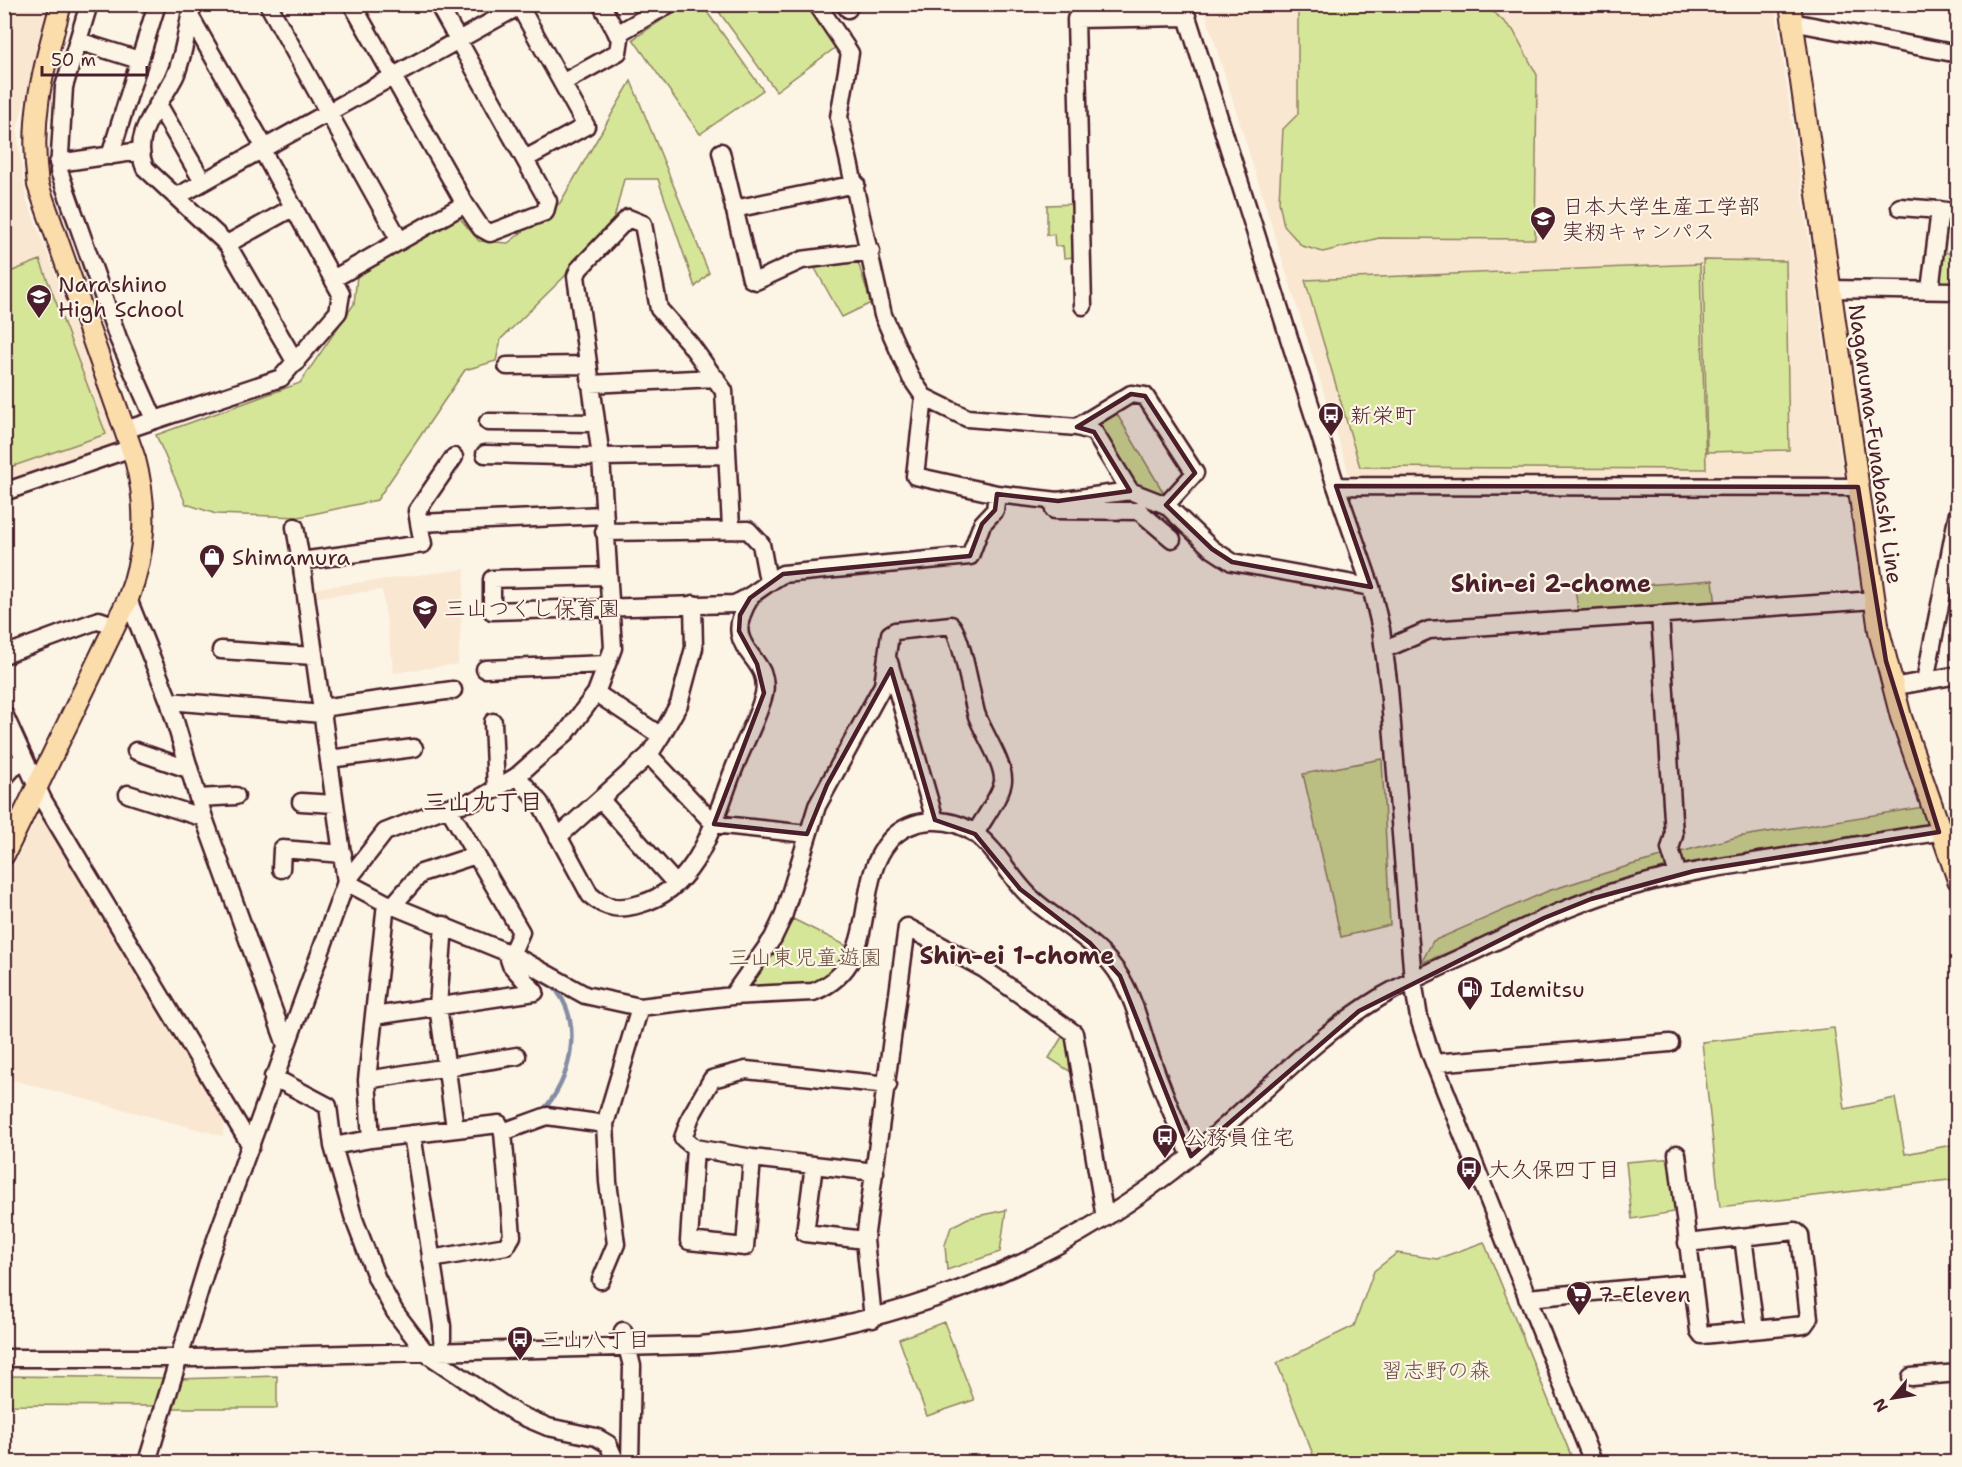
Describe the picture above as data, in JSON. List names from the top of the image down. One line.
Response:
{"streets":{"main road":["Naganuma-Funabashi Line"]},"districts":["Shin-ei 2-chome","三山九丁目","Shin-ei 1-chome"],"parks":["三山東児童遊園","習志野の森"],"places":{"school or university":["日本大学生産工学部 実籾キャンパス","Narashino High School","三山つくし保育園"],"bus stop":["新栄町","公務員住宅","大久保四丁目","三山八丁目"],"shop":["Shimamura"],"fuel station":["Idemitsu"],"supermarket":["7-Eleven"]},"scale_bar":"50 m","north":"bottom left"}
